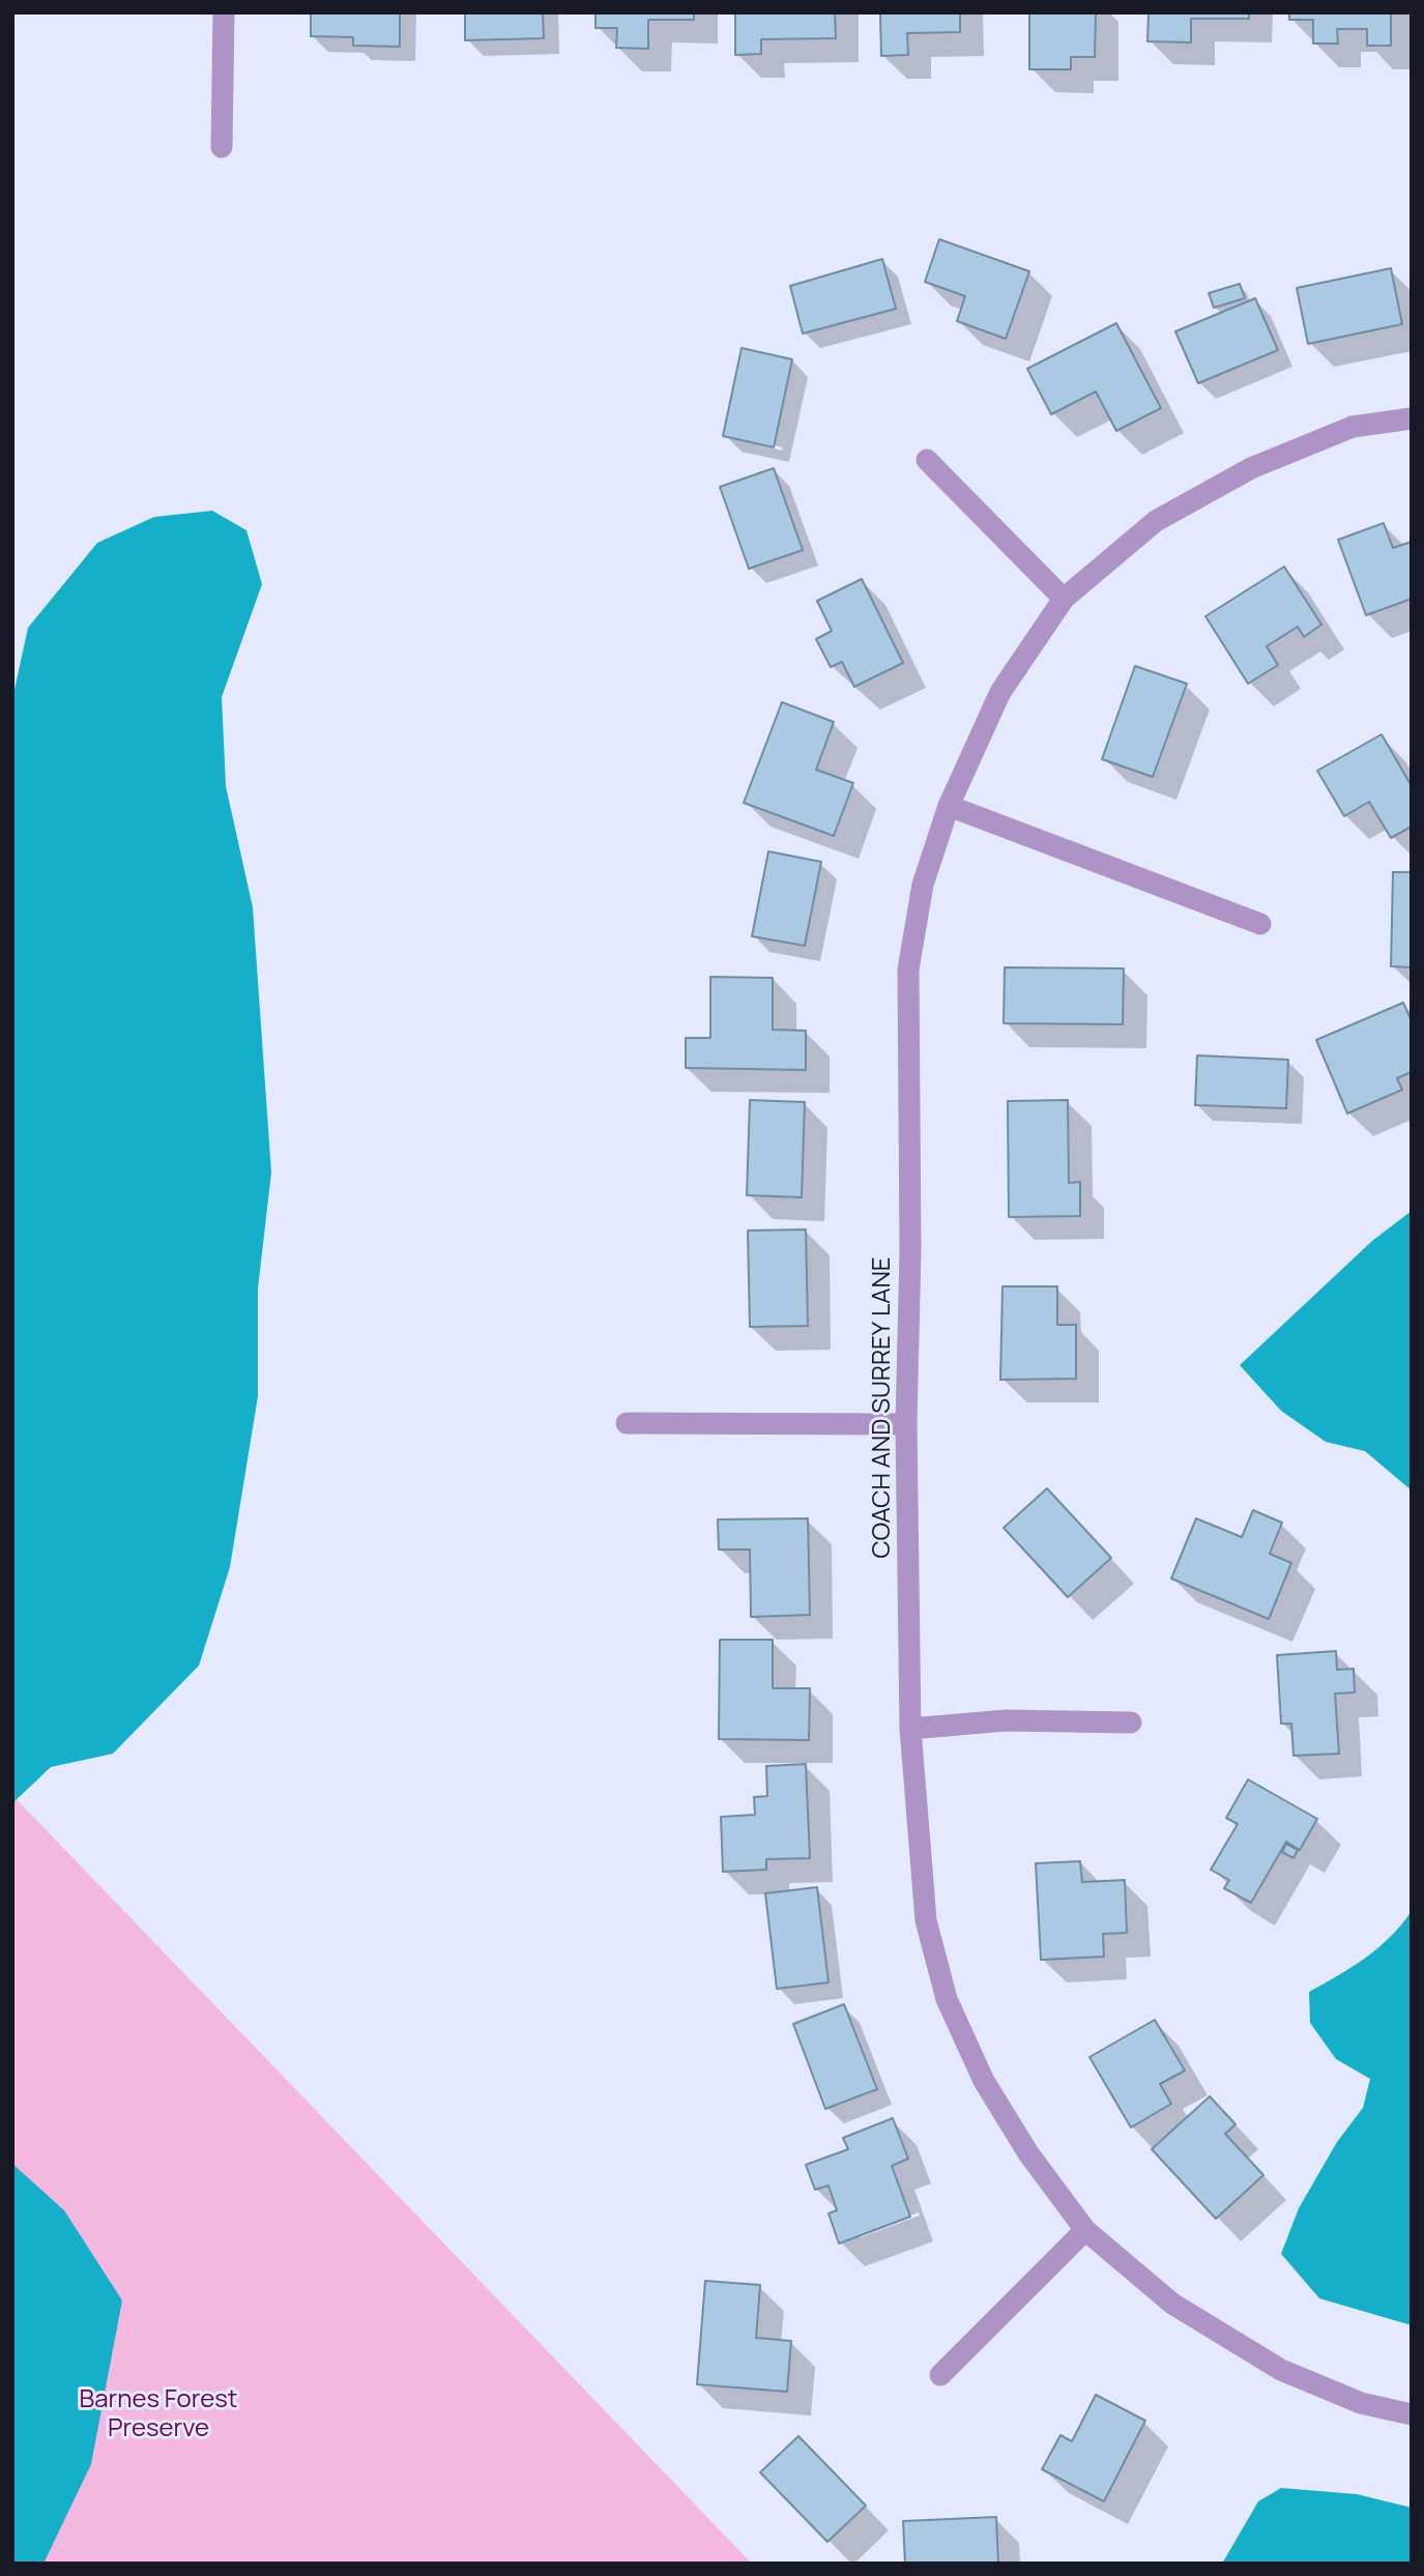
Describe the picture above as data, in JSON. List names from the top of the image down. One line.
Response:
{"streets":{"street":["COACH AND SURREY LANE"]},"parks":["Barnes Forest Preserve"]}
